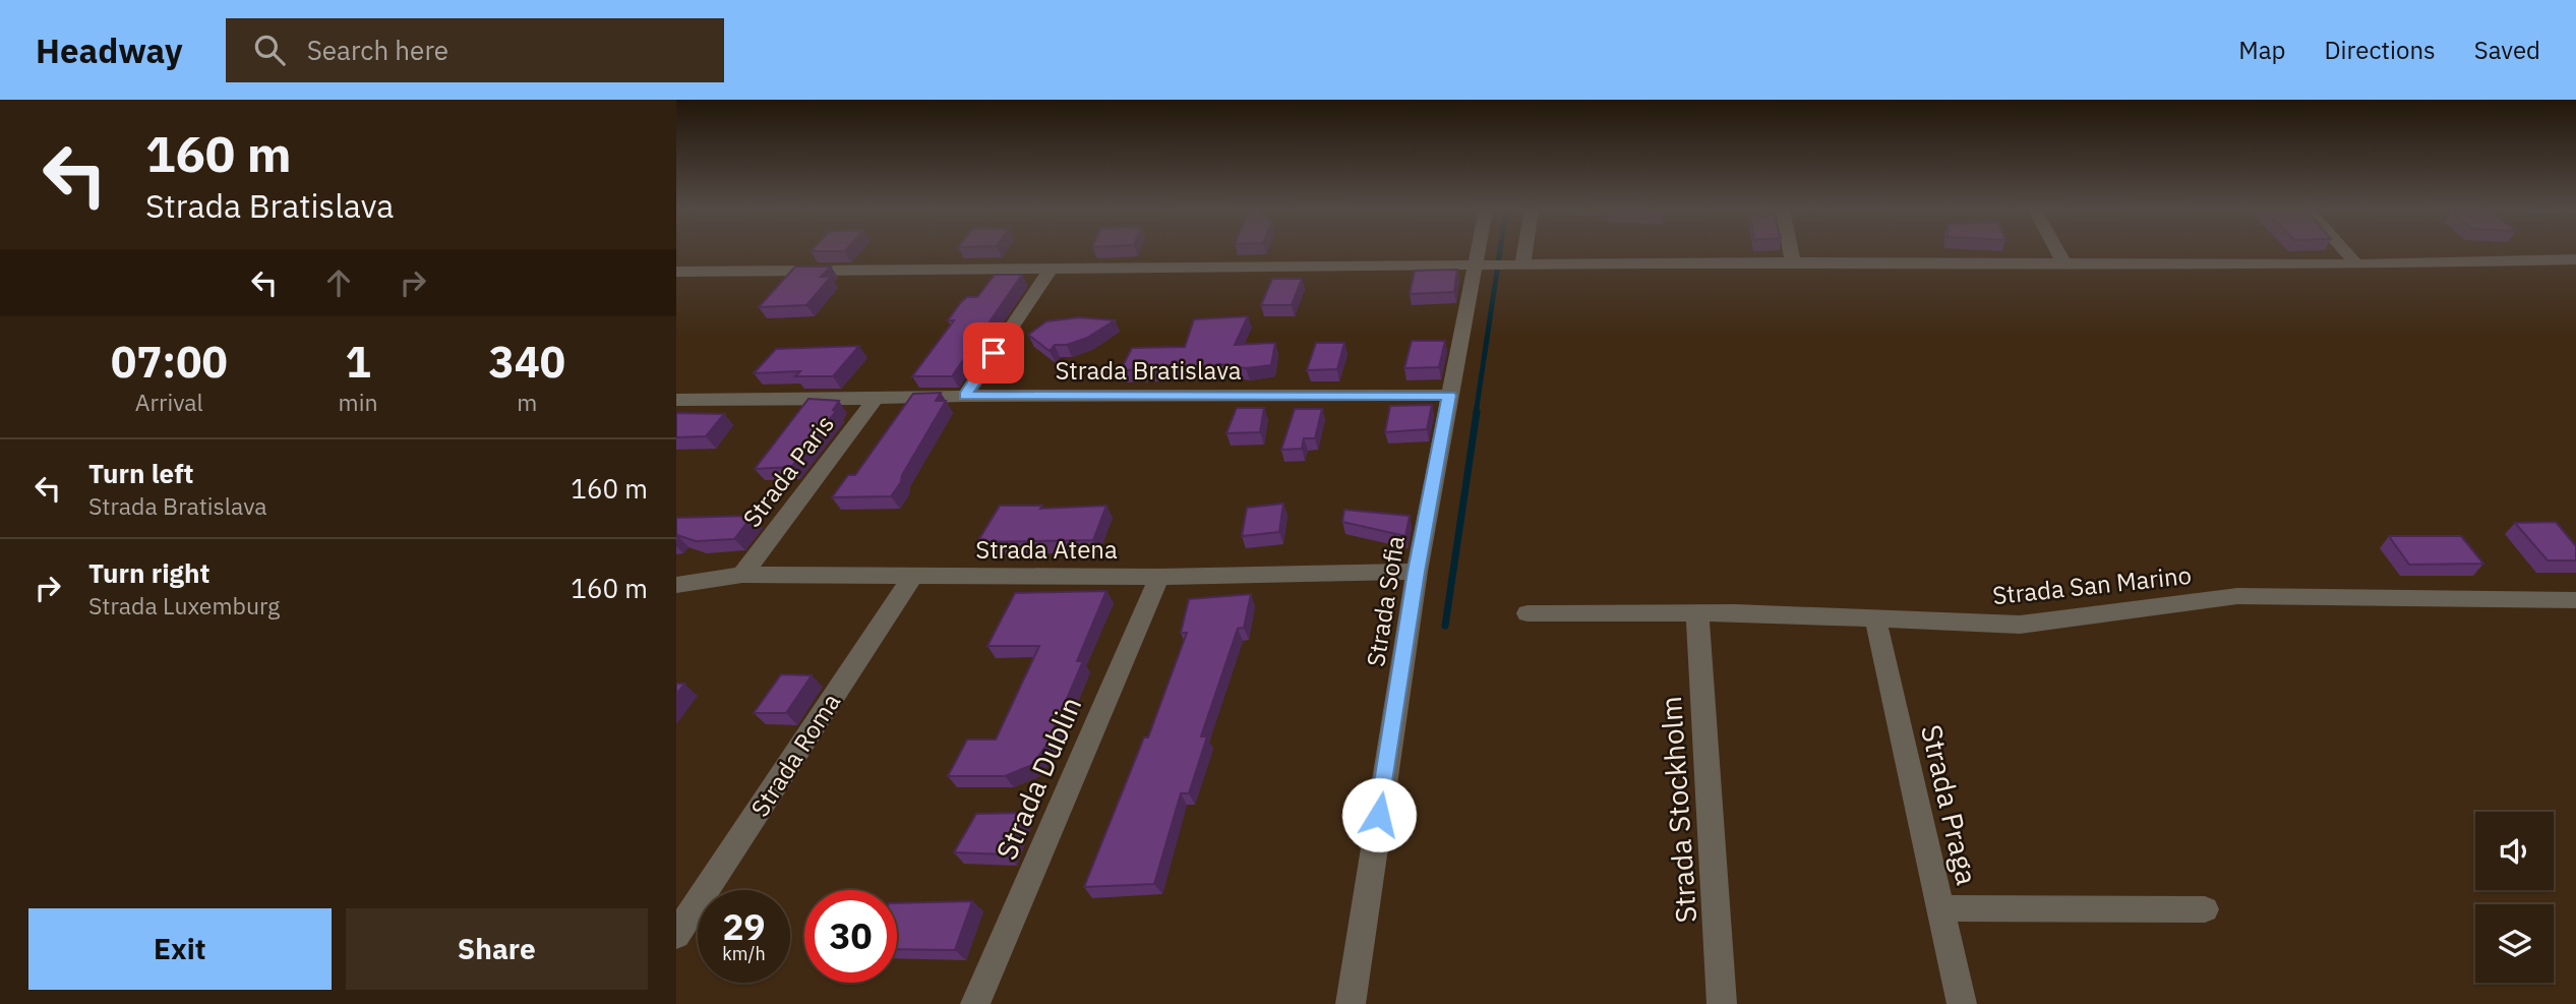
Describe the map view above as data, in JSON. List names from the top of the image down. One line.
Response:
{"streets":{"street":["Strada Bratislava","Strada Paris","Strada Atena","Strada San Marino","Strada Sofia","Strada Roma","Strada Dublin","Strada Praga","Strada Stockholm"]},"crossings":[["Strada Bratislava","Strada Paris"],["Strada Bratislava","Strada Sofia"],["Strada Paris","Strada Atena"],["Strada Atena","Strada Sofia"],["Strada Atena","Strada Roma"],["Strada Atena","Strada Dublin"],["Strada San Marino","Strada Praga"],["Strada San Marino","Strada Stockholm"]],"page":{"header":"Headway","search":"Search here","nav":["Map","Directions","Saved"],"turn":["160 m","Strada Bratislava"],"eta":["07:00","Arrival","1","min","340","m"],"list":[{"name":"Turn left","note":"Strada Bratislava","value":"160 m"},{"name":"Turn right","note":"Strada Luxemburg","value":"160 m"}],"speed":"29 km/h","limit":"30","buttons":["Exit","Share"]}}
